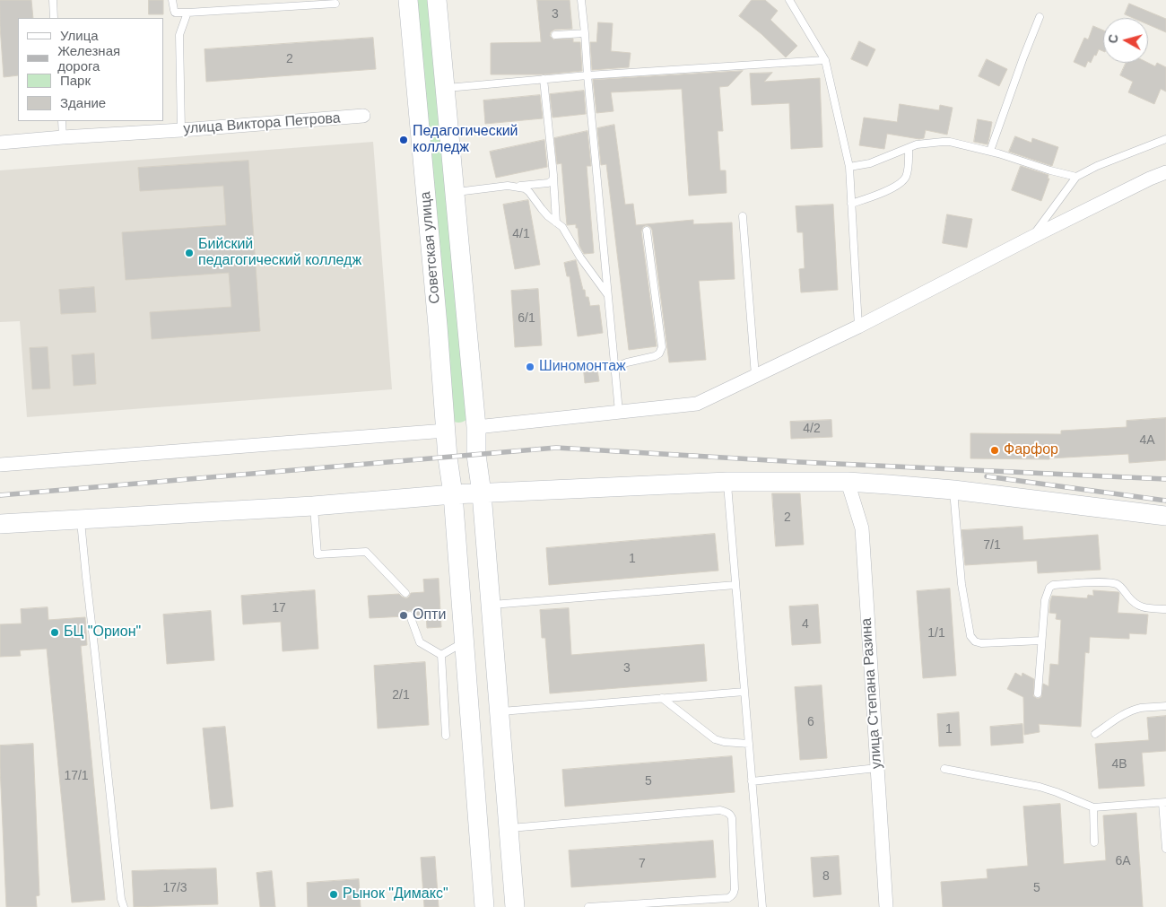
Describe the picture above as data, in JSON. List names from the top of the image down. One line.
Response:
{"streets":{"main road":["Советская улица"],"street":["улица Виктора Петрова","улица Степана Разина"]},"places":["Педагогический колледж","Бийский педагогический колледж","Шиномонтаж","Фарфор","Опти","БЦ \"Орион\"","Рынок \"Димакс\""],"house_numbers":["3","2","4/1","6/1","4/2","4А","2","7/1","1","17","4","1/1","3","2/1","6","1","4В","17/1","5","6А","7","8","17/3","5"],"legend":["Улица","Железная дорога","Парк","Здание"],"north":"left"}
